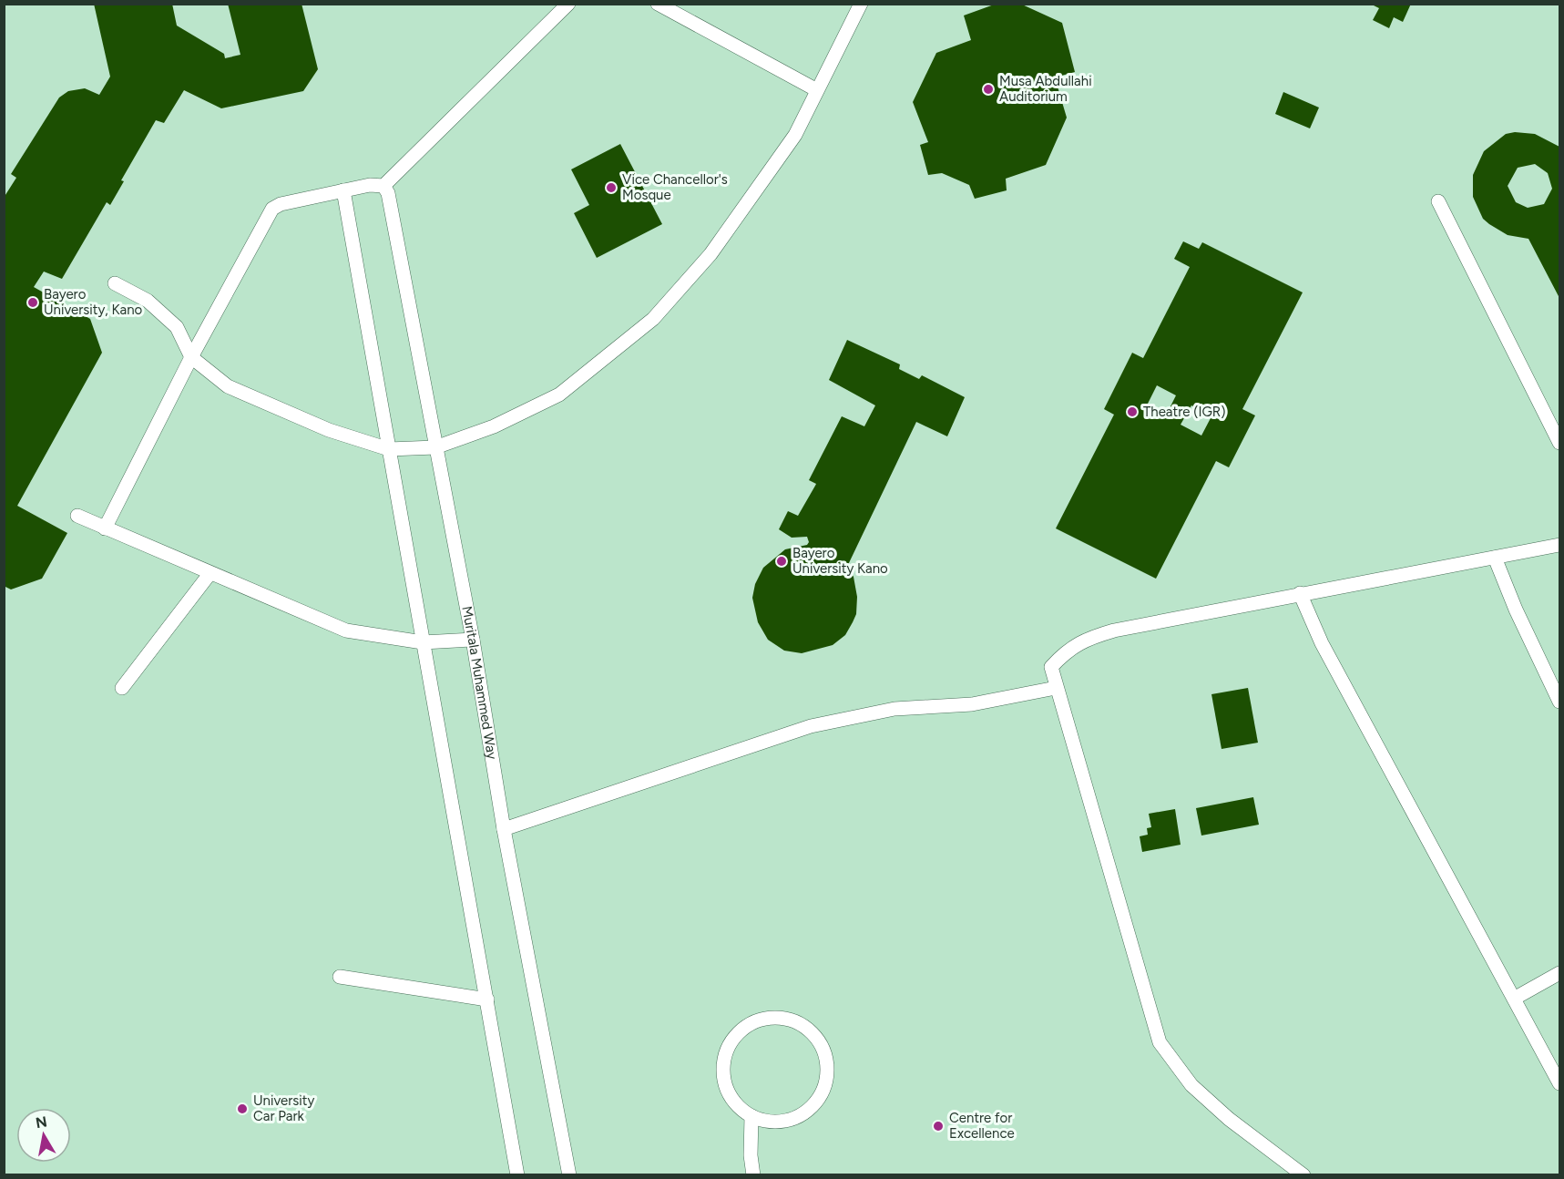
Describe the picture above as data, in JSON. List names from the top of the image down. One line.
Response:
{"streets":{"lane":["Muritala Muhammed Way"]},"places":["Musa Abdullahi Auditorium","Vice Chancellor's Mosque","Bayero University, Kano","Theatre (IGR)","Bayero University Kano","University Car Park","Centre for Excellence"],"north":"top"}
